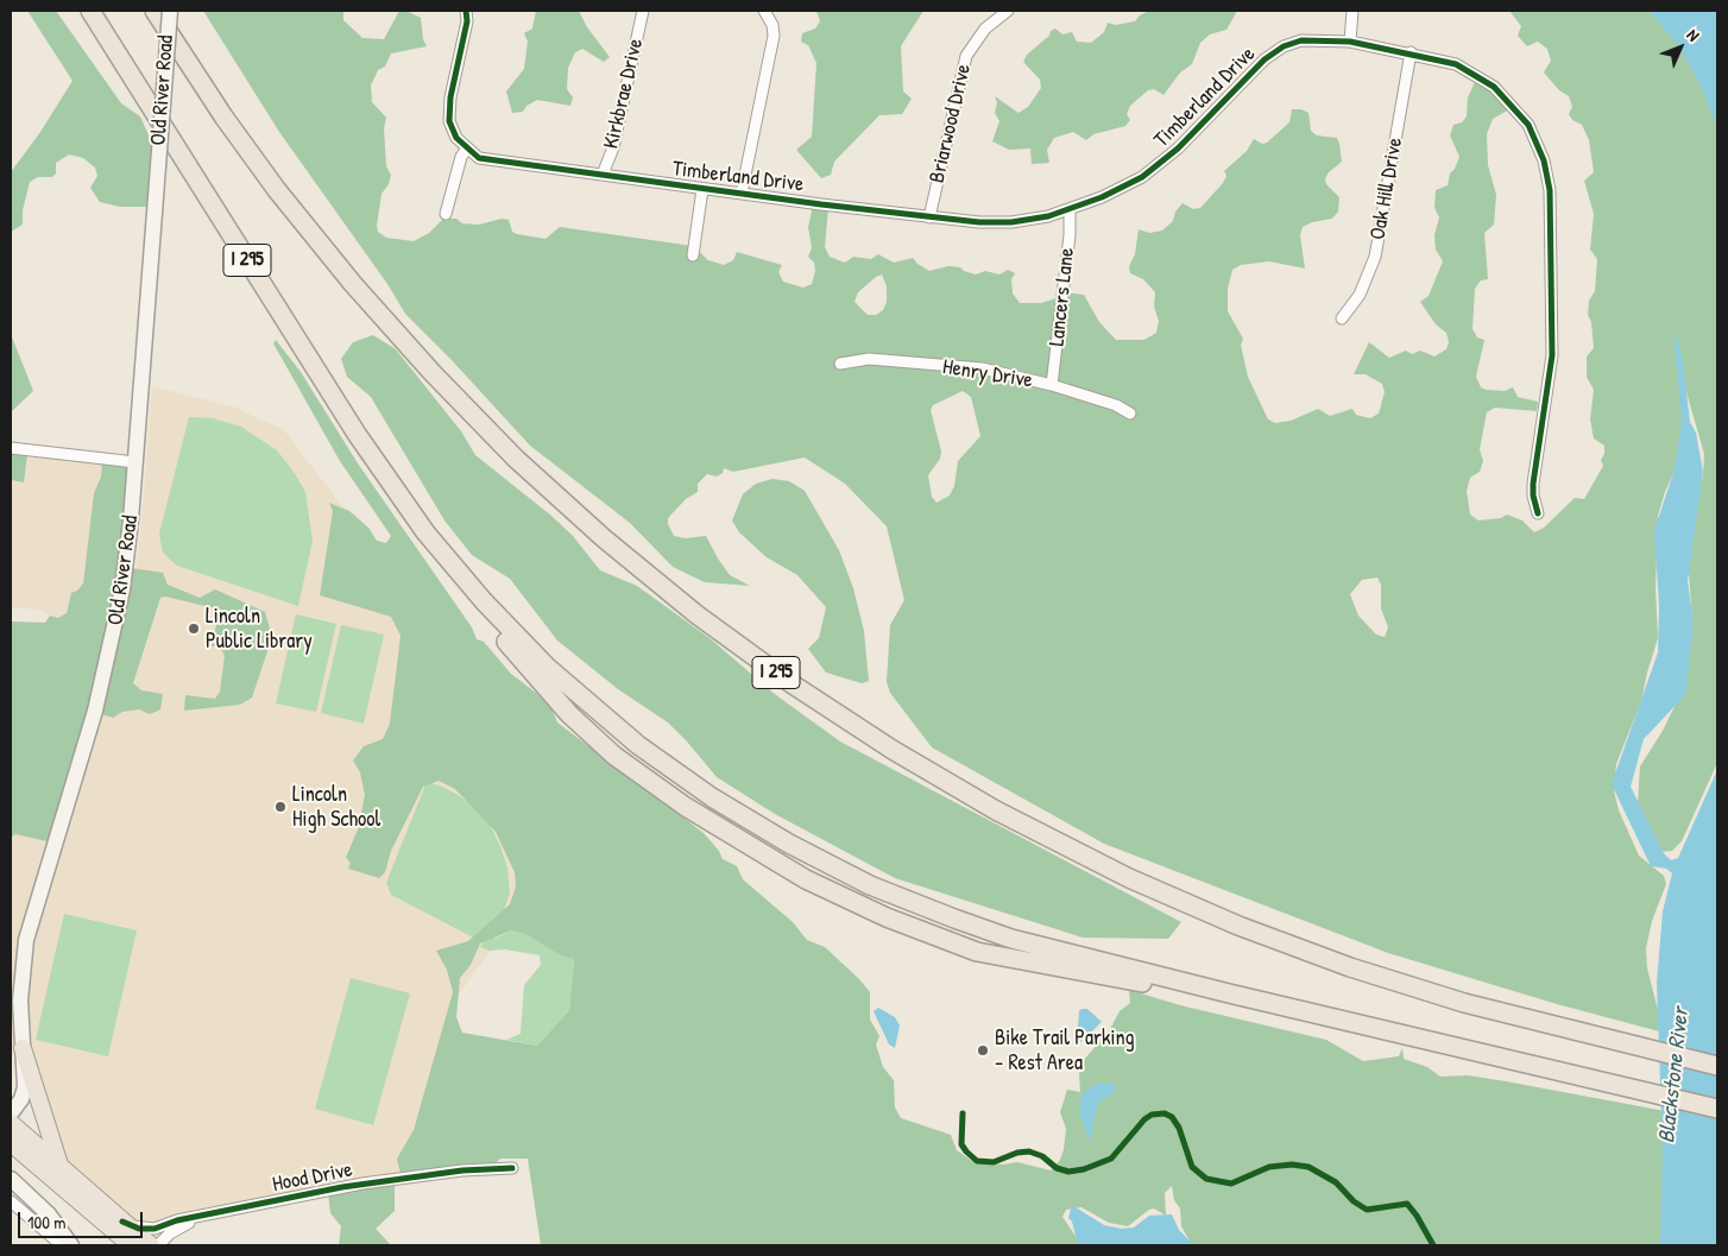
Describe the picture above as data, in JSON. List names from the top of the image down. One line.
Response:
{"streets":{"highway":["I 295"],"main road":["Old River Road"],"street":["Kirkbrae Drive","Timberland Drive","Briarwood Drive","Oak Hill Drive","Lancers Lane","Henry Drive","Hood Drive"]},"crossings":[["Kirkbrae Drive","Timberland Drive"],["Timberland Drive","Briarwood Drive"],["Timberland Drive","Oak Hill Drive"],["Timberland Drive","Lancers Lane"],["Lancers Lane","Henry Drive"]],"water":["Blackstone River"],"places":["Lincoln Public Library","Lincoln High School","Bike Trail Parking - Rest Area"],"scale_bar":"100 m","north":"top right"}
